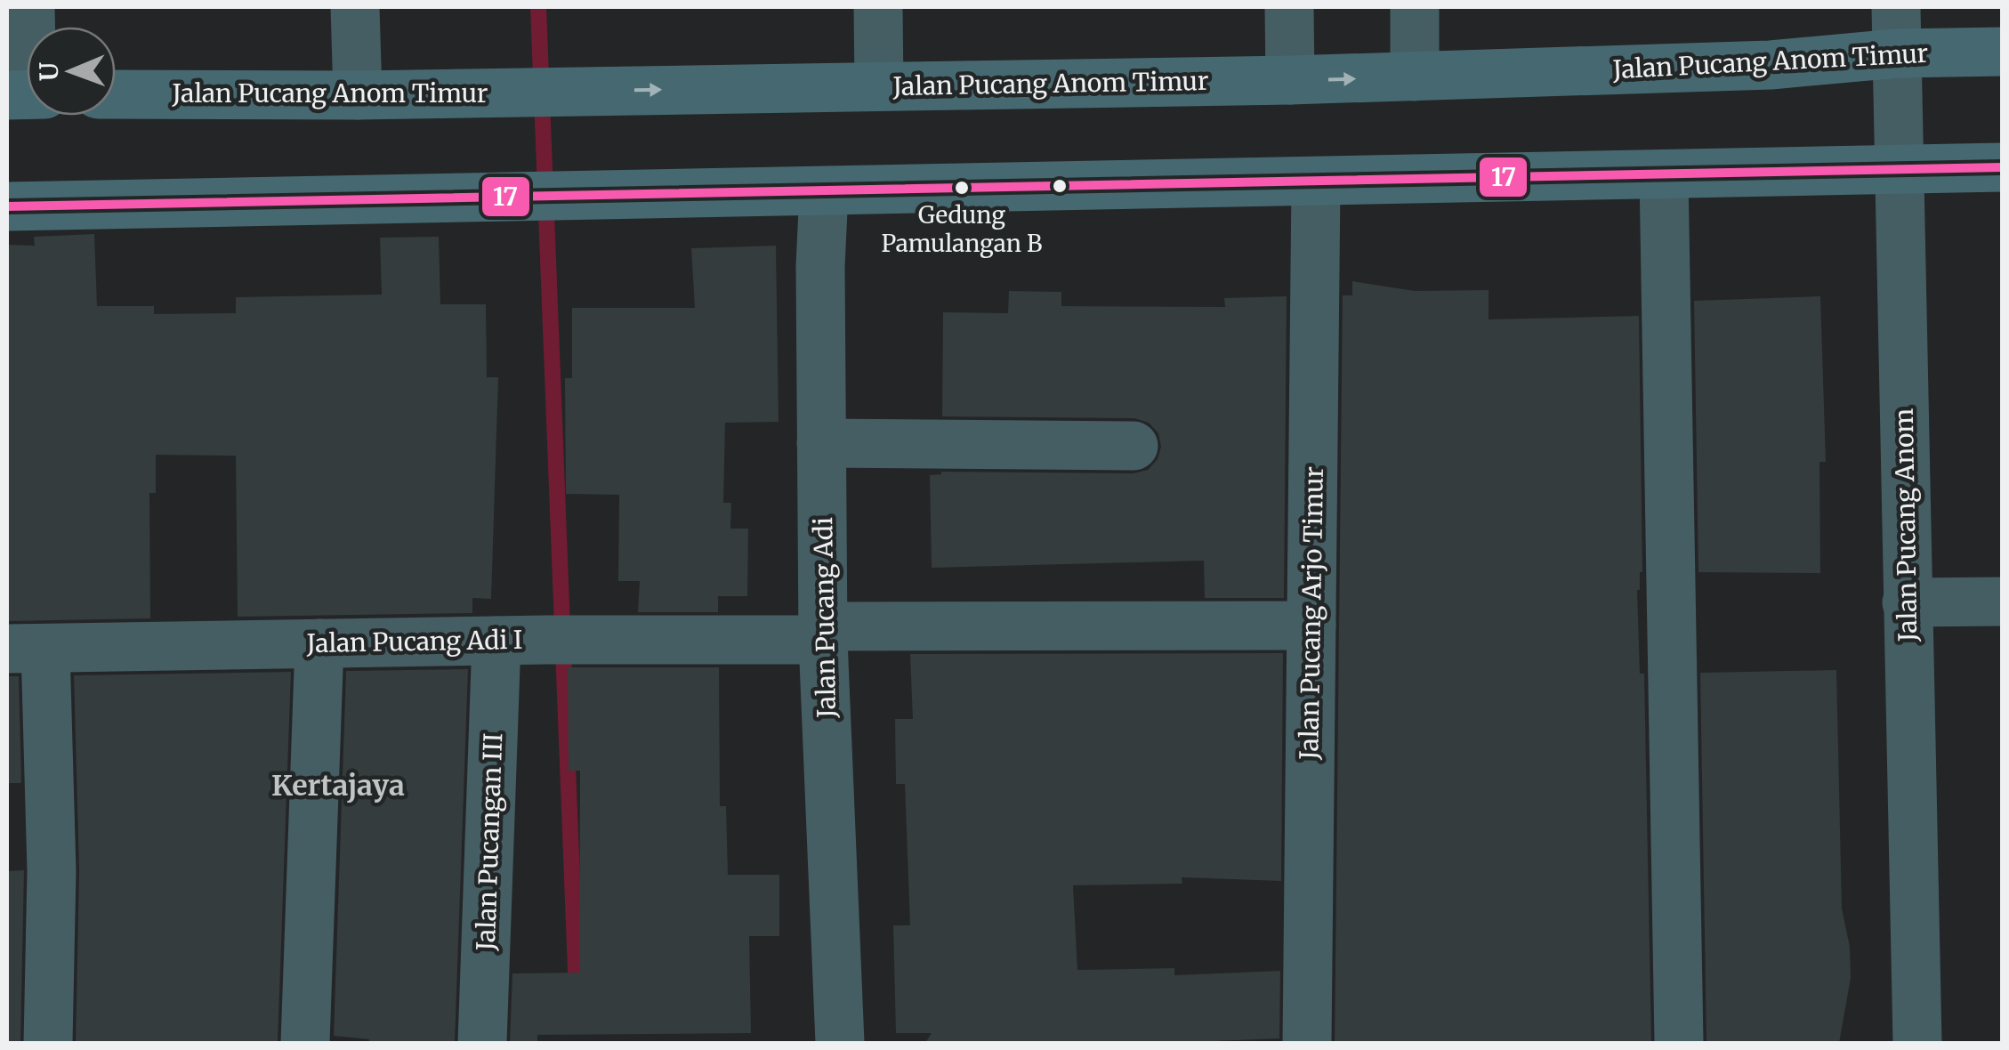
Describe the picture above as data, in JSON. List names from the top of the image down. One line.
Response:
{"streets":{"main road":["Jalan Pucang Anom Timur"],"street":["Jalan Pucang Anom","Jalan Pucang Arjo Timur","Jalan Pucang Adi","Jalan Pucang Adi I","Jalan Pucangan III"]},"crossings":[["Jalan Pucang Anom Timur","Jalan Pucang Anom"],["Jalan Pucang Arjo Timur","Jalan Pucang Adi I"],["Jalan Pucang Adi","Jalan Pucang Adi I"],["Jalan Pucang Adi I","Jalan Pucangan III"]],"districts":["Kertajaya"],"places":["Gedung Pamulangan B"],"lines":["transit line 17"],"north":"left"}
